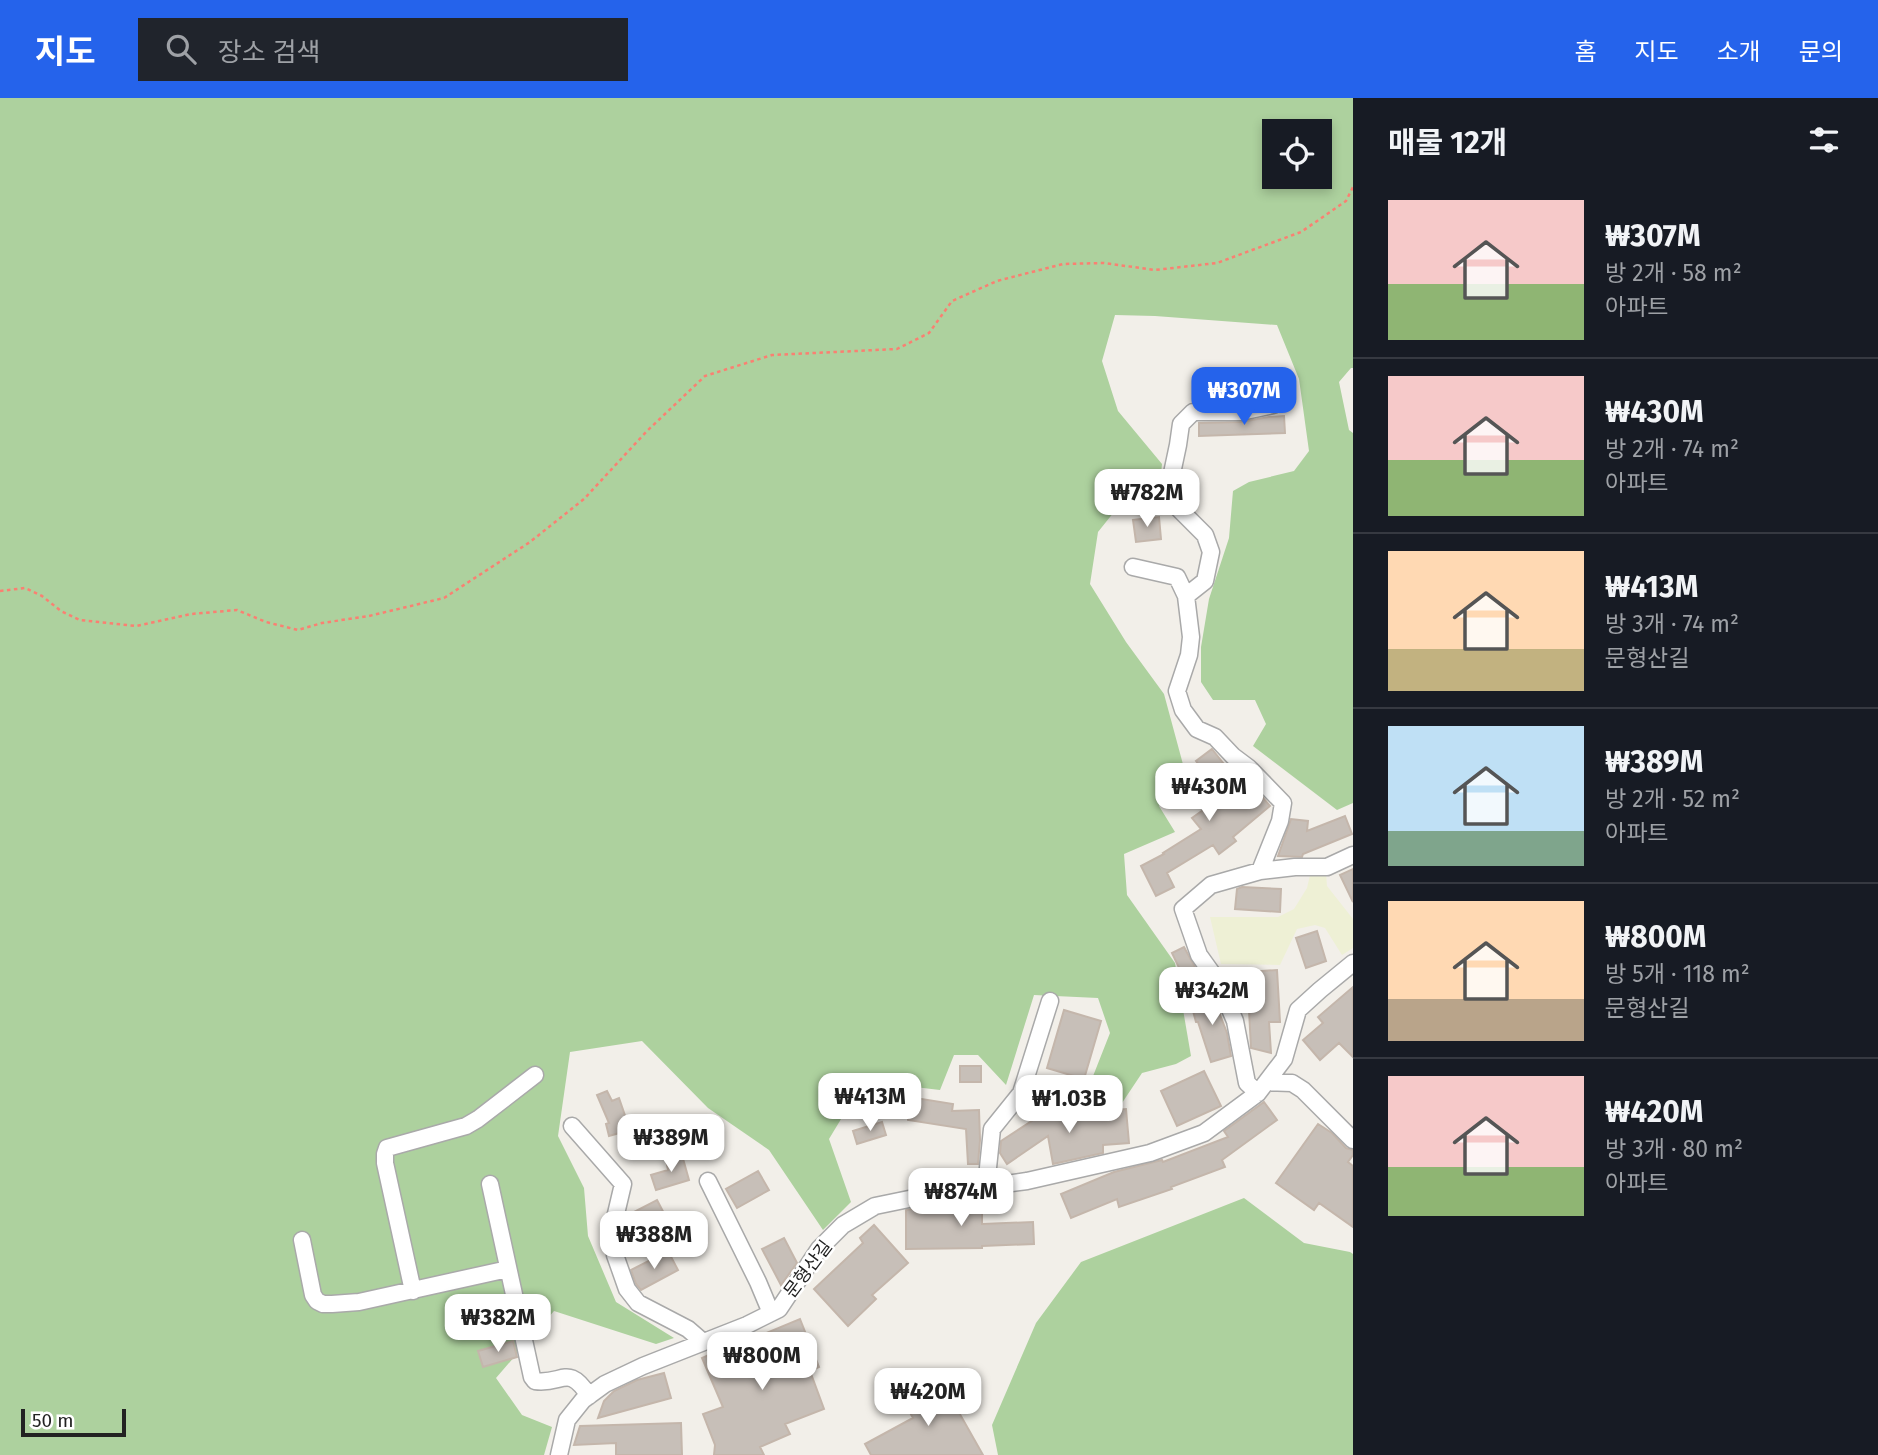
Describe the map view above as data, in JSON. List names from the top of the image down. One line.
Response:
{"streets":{"street":["문형산길"]},"scale_bar":"50 m","page":{"header":"지도","search":"장소 검색","nav":["홈","지도","소개","문의"],"heading":"매물 12개","list":[{"name":"₩307M","note":"방 2개 · 58 m² · 아파트"},{"name":"₩430M","note":"방 2개 · 74 m² · 아파트"},{"name":"₩413M","note":"방 3개 · 74 m² · 문형산길"},{"name":"₩389M","note":"방 2개 · 52 m² · 아파트"},{"name":"₩800M","note":"방 5개 · 118 m² · 문형산길"},{"name":"₩420M","note":"방 3개 · 80 m² · 아파트"}],"price":["₩307M","₩782M","₩430M","₩342M","₩413M","₩1.03B","₩389M","₩874M","₩388M","₩382M","₩800M","₩420M"],"scale":"50 m"}}
